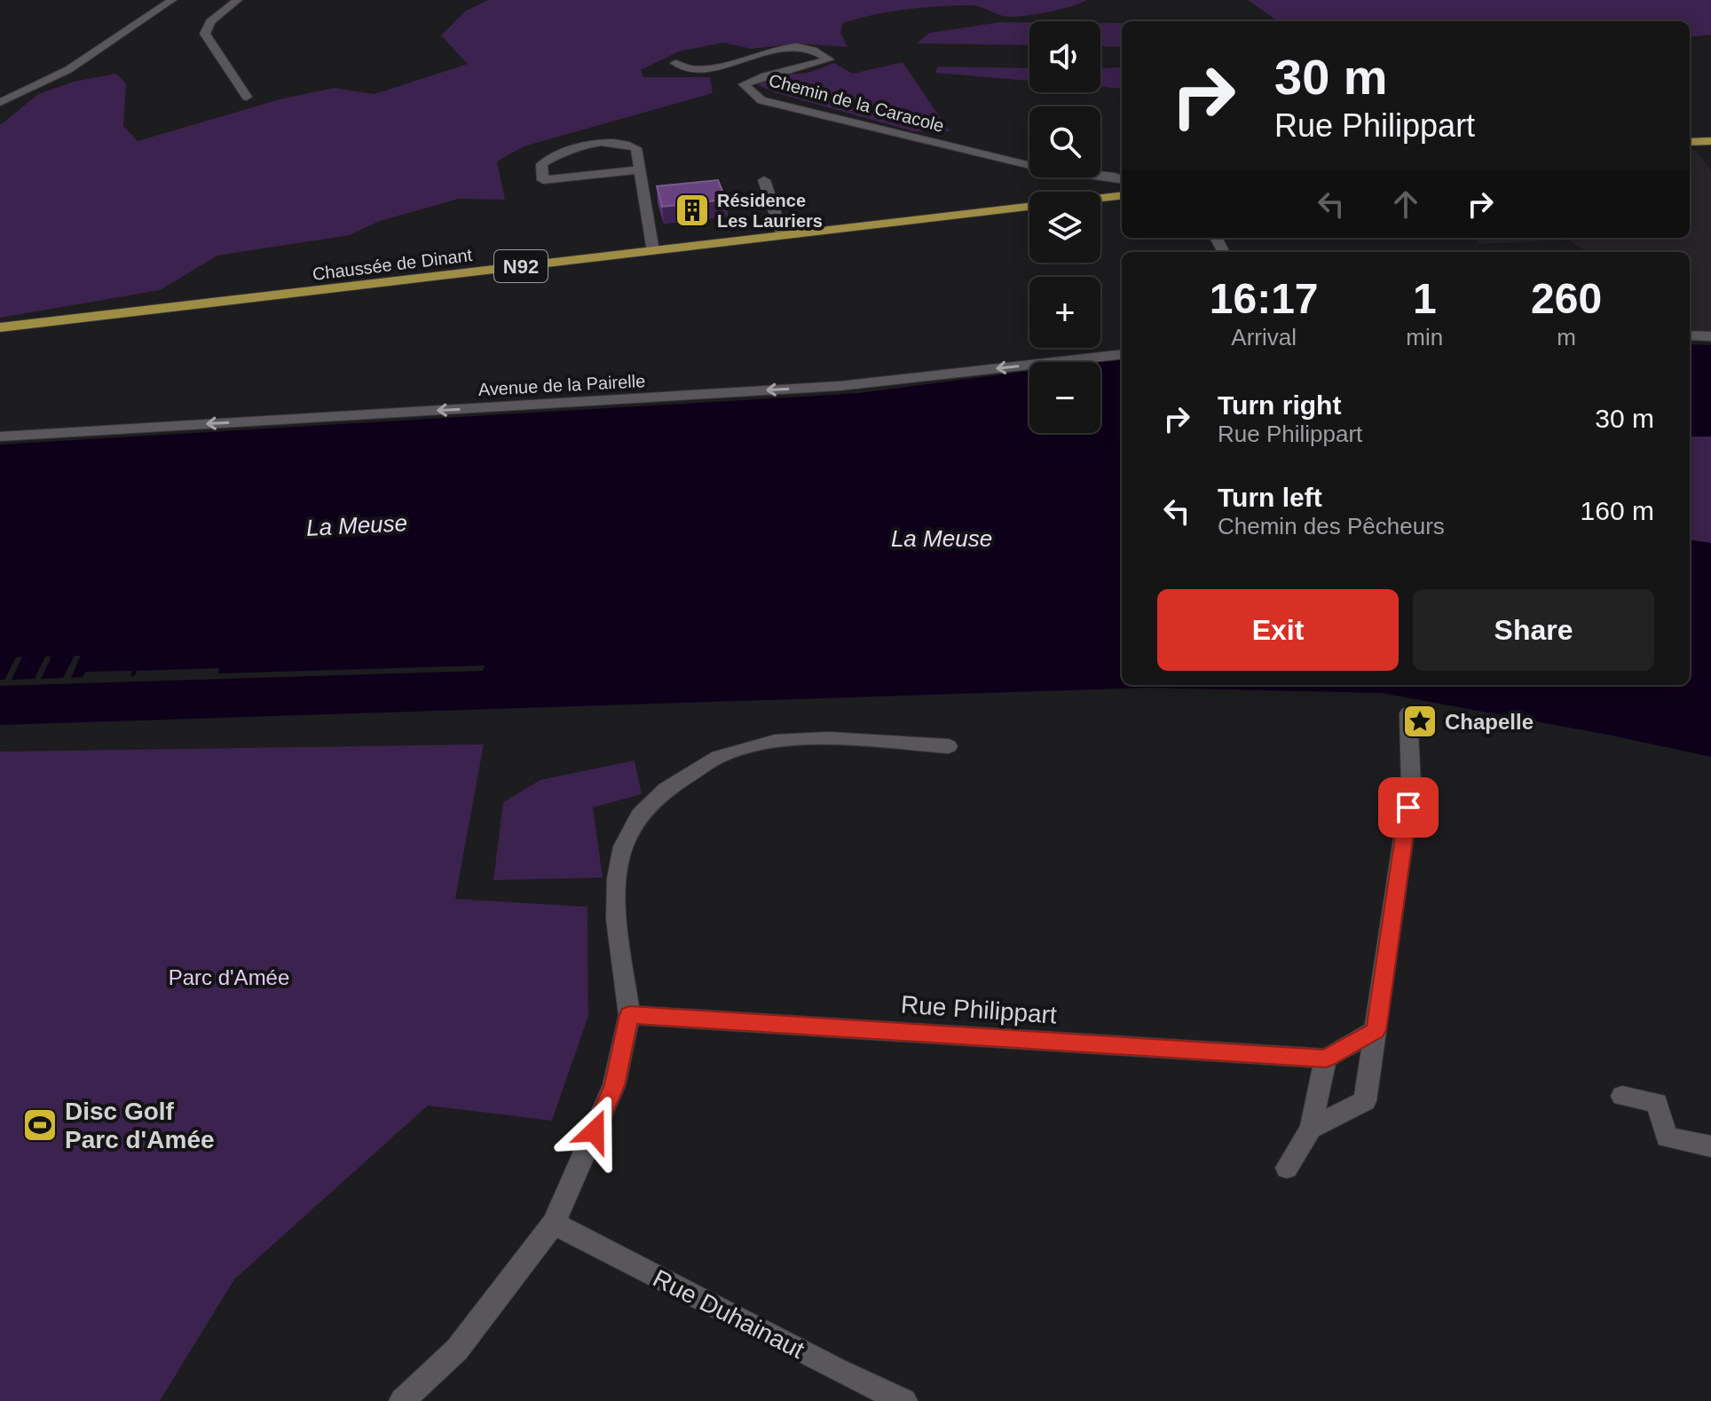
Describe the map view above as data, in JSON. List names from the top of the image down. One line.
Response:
{"streets":{"main road":["Chaussée de Dinant","N92"],"street":["Chemin de la Caracole","Avenue de la Pairelle","Rue Philippart","Rue Duhainaut"]},"one_way":["Avenue de la Pairelle"],"water":["La Meuse"],"parks":["Parc d'Amée"],"places":{"building":["Résidence Les Lauriers"],"place":["Chapelle"],"sports":["Disc Golf Parc d'Amée"]},"page":{"map_buttons":["+","−"],"turn":["30 m","Rue Philippart"],"eta":["16:17","Arrival","1","min","260","m"],"list":[{"name":"Turn right","note":"Rue Philippart","value":"30 m"},{"name":"Turn left","note":"Chemin des Pêcheurs","value":"160 m"}],"buttons":["Exit","Share"]}}
